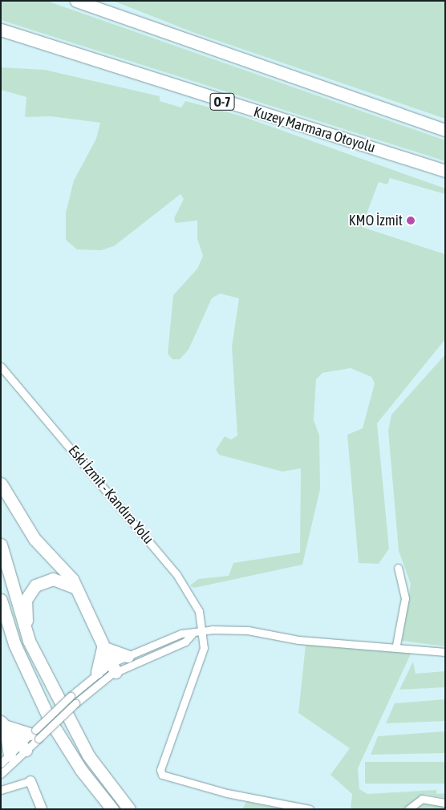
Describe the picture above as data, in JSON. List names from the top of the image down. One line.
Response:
{"streets":{"highway":["O-7","Kuzey Marmara Otoyolu"],"street":["Eski İzmit - Kandıra Yolu"]},"places":["KMO İzmit"]}
